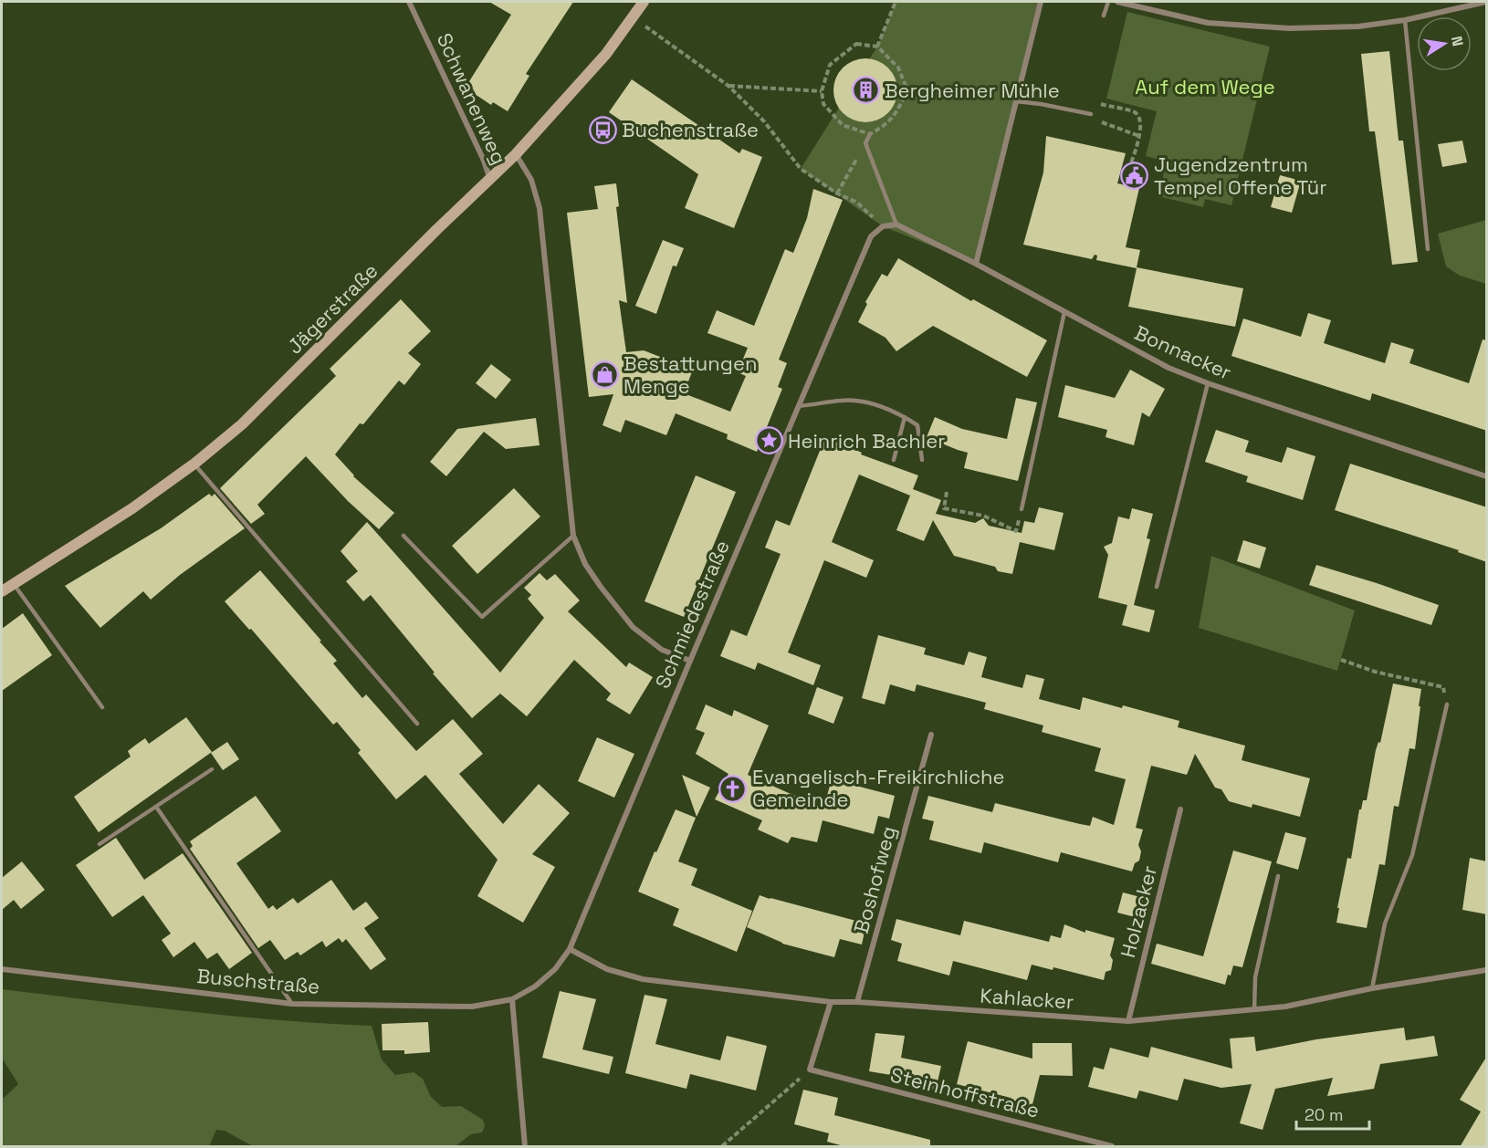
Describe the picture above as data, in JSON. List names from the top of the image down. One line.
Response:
{"streets":{"street":["Schwanenweg","Jägerstraße","Bonnacker","Schmiedestraße","Boshofweg","Holzacker","Buschstraße","Kahlacker","Steinhoffstraße"]},"crossings":[["Schwanenweg","Jägerstraße"],["Schmiedestraße","Buschstraße"],["Schmiedestraße","Kahlacker"],["Boshofweg","Kahlacker"],["Holzacker","Kahlacker"]],"parks":["Auf dem Wege"],"places":{"building":["Bergheimer Mühle"],"bus stop":["Buchenstraße"],"public building":["Jugendzentrum Tempel Offene Tür"],"shop":["Bestattungen Menge"],"place":["Heinrich Bachler"],"church":["Evangelisch-Freikirchliche Gemeinde"]},"scale_bar":"20 m","north":"right"}
